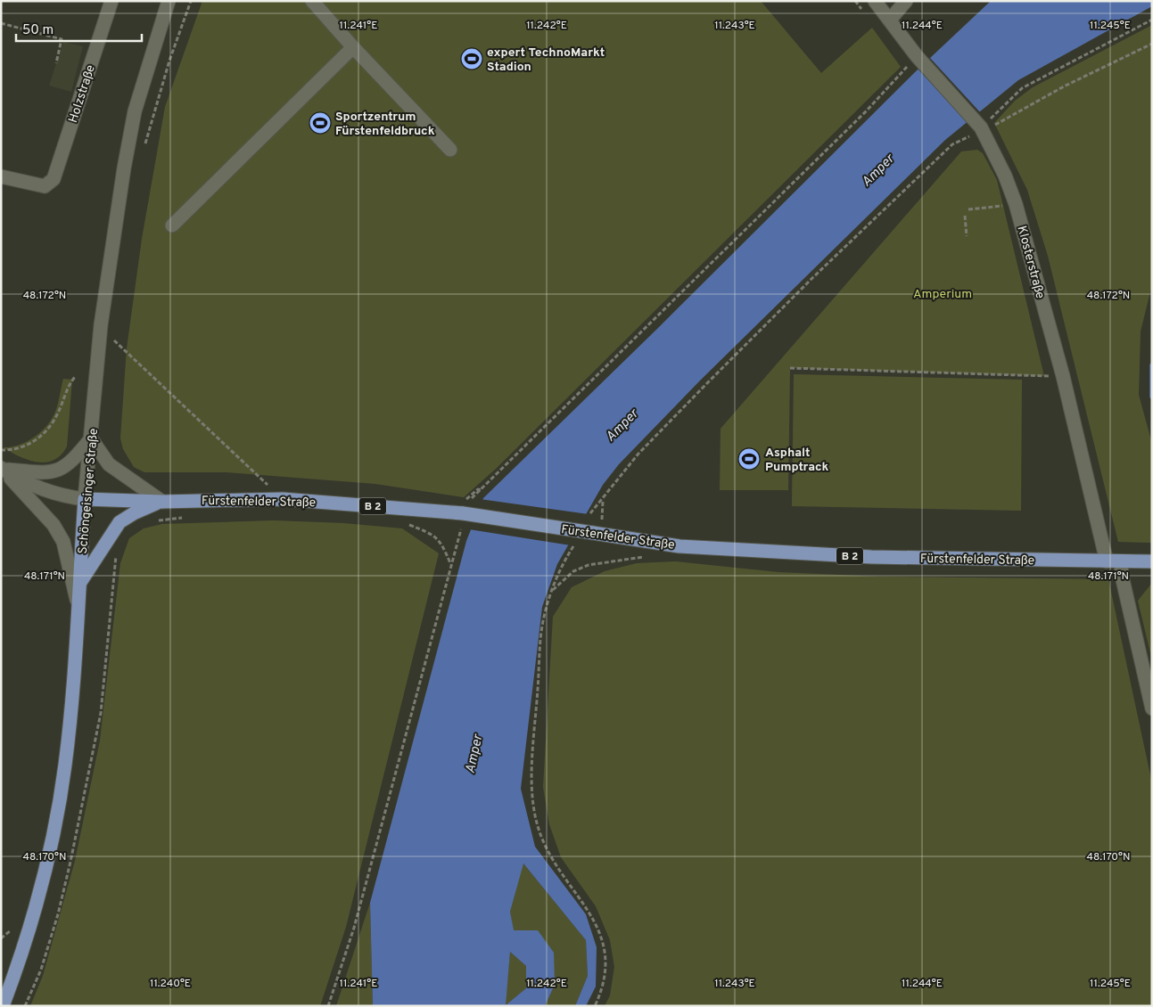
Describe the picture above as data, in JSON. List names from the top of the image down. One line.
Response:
{"streets":{"main road":["Schöngeisinger Straße","Fürstenfelder Straße","B 2"],"street":["Holzstraße","Klosterstraße"]},"crossings":[["Klosterstraße","Fürstenfelder Straße"],["Schöngeisinger Straße","Fürstenfelder Straße"]],"water":["Amper"],"parks":["Amperium"],"places":{"sports":["expert TechnoMarkt Stadion","Sportzentrum Fürstenfeldbruck","Asphalt Pumptrack"]},"scale_bar":"50 m","coordinates":["11.241°E","11.242°E","11.243°E","11.244°E","11.245°E","48.172°N","48.171°N","48.170°N","11.240°E"]}
